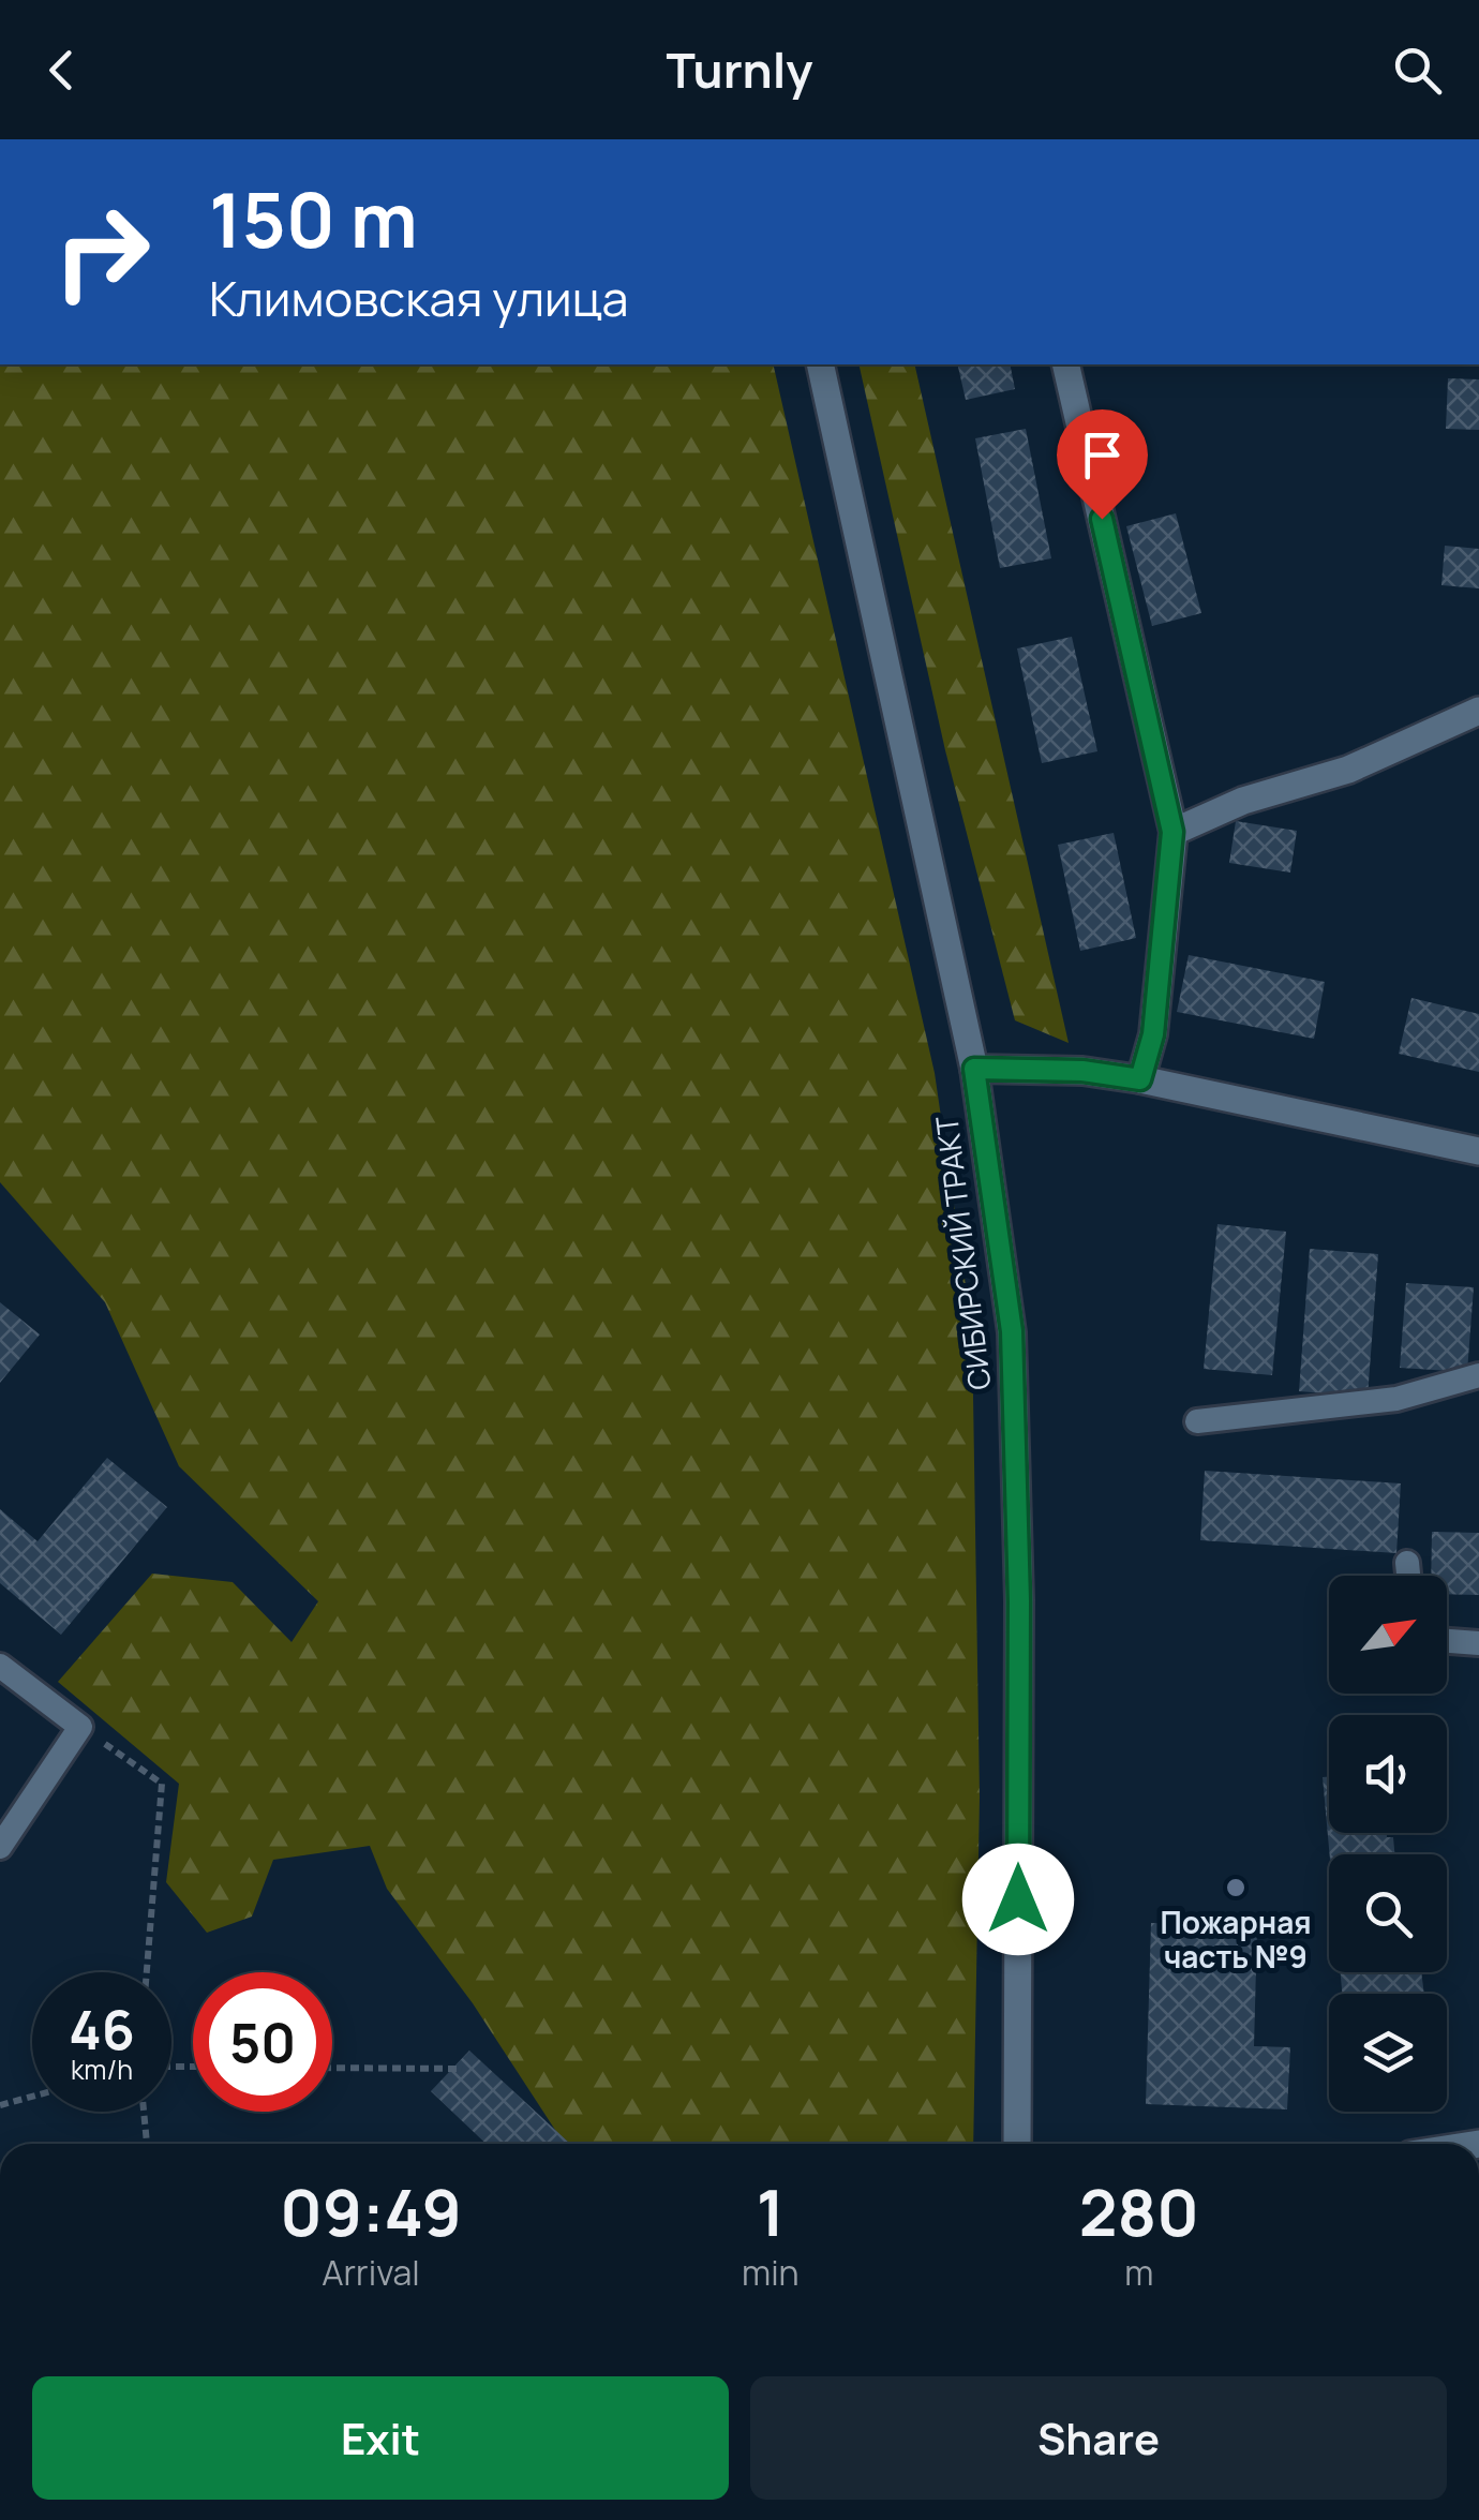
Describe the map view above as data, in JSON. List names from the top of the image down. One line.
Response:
{"streets":{"main road":["СИБИРСКИЙ ТРАКТ"]},"places":["Пожарная часть №9"],"north":"top right","page":{"header":"Turnly","turn":["150 m","Климовская улица"],"speed":"46 km/h","limit":"50","eta":["09:49","Arrival","1","min","280","m"],"buttons":["Exit","Share"]}}
